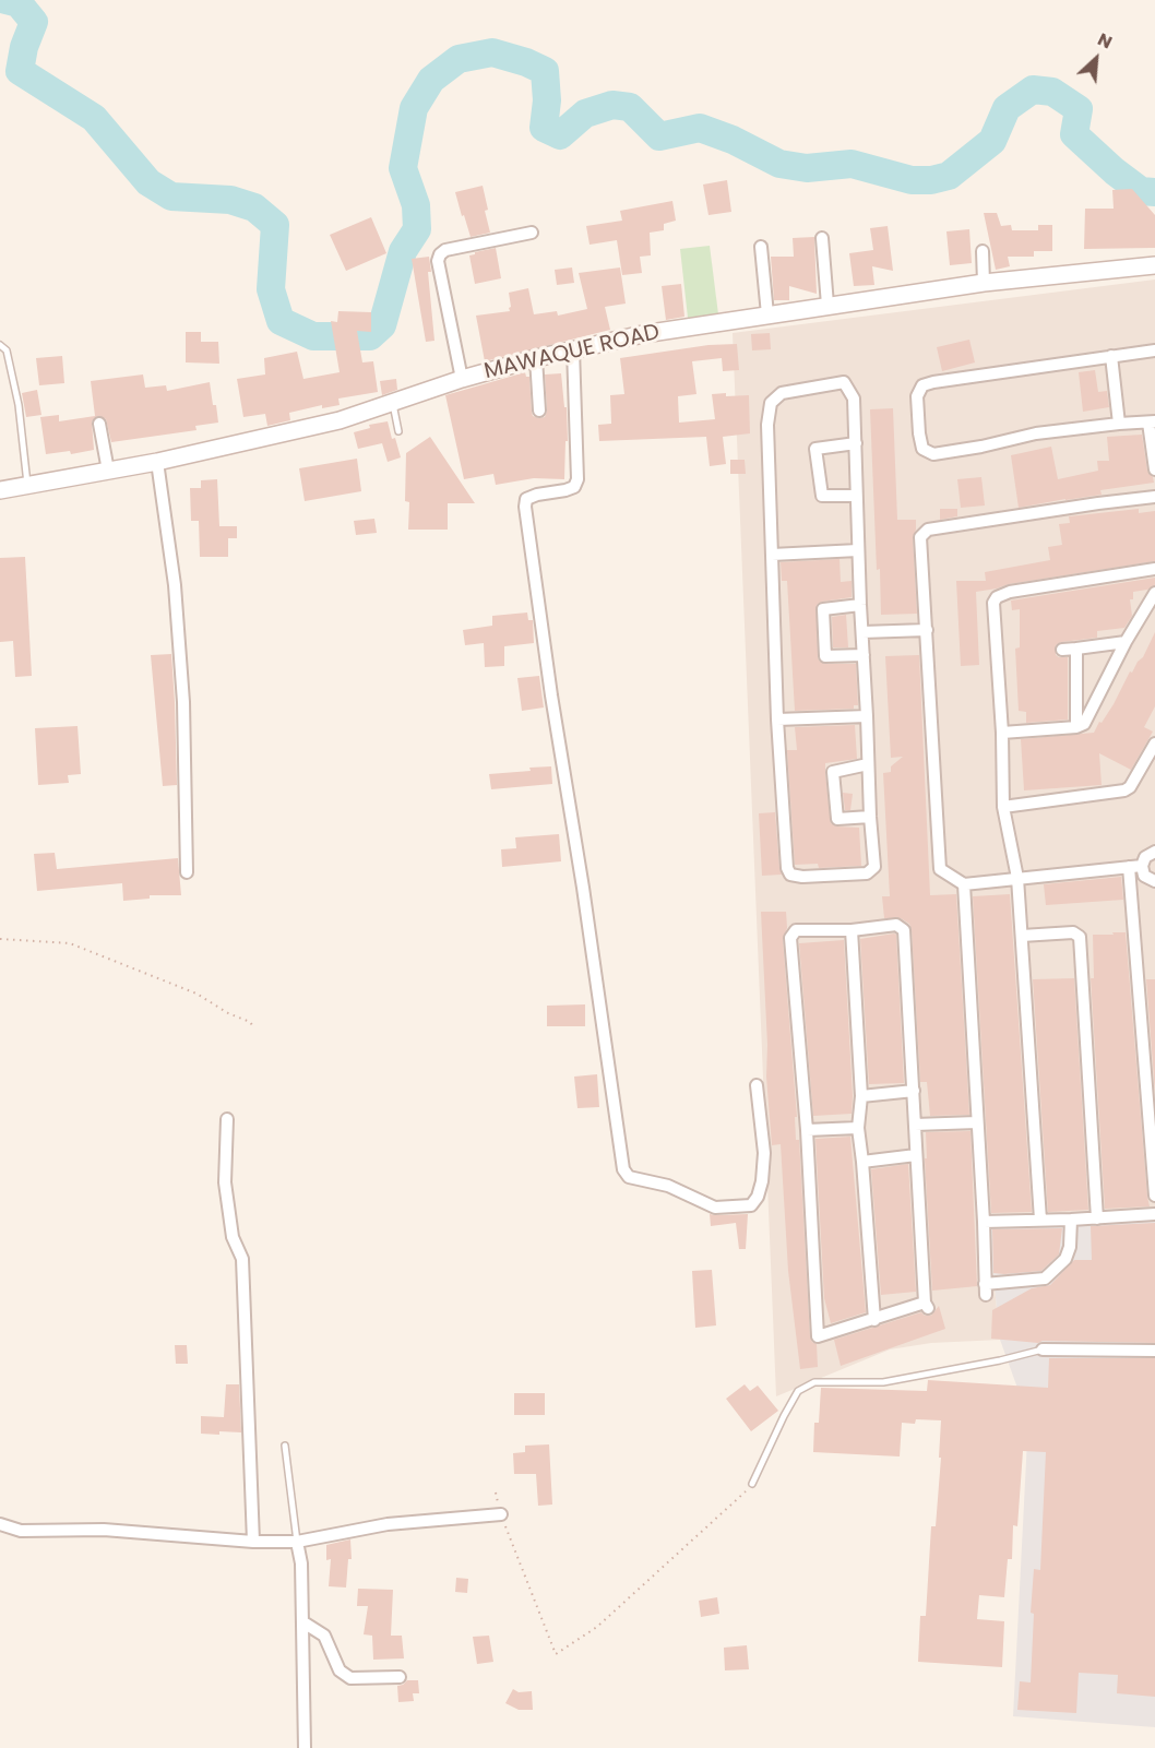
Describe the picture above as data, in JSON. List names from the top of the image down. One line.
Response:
{"streets":{"main road":["MAWAQUE ROAD"]},"north":"top right"}
